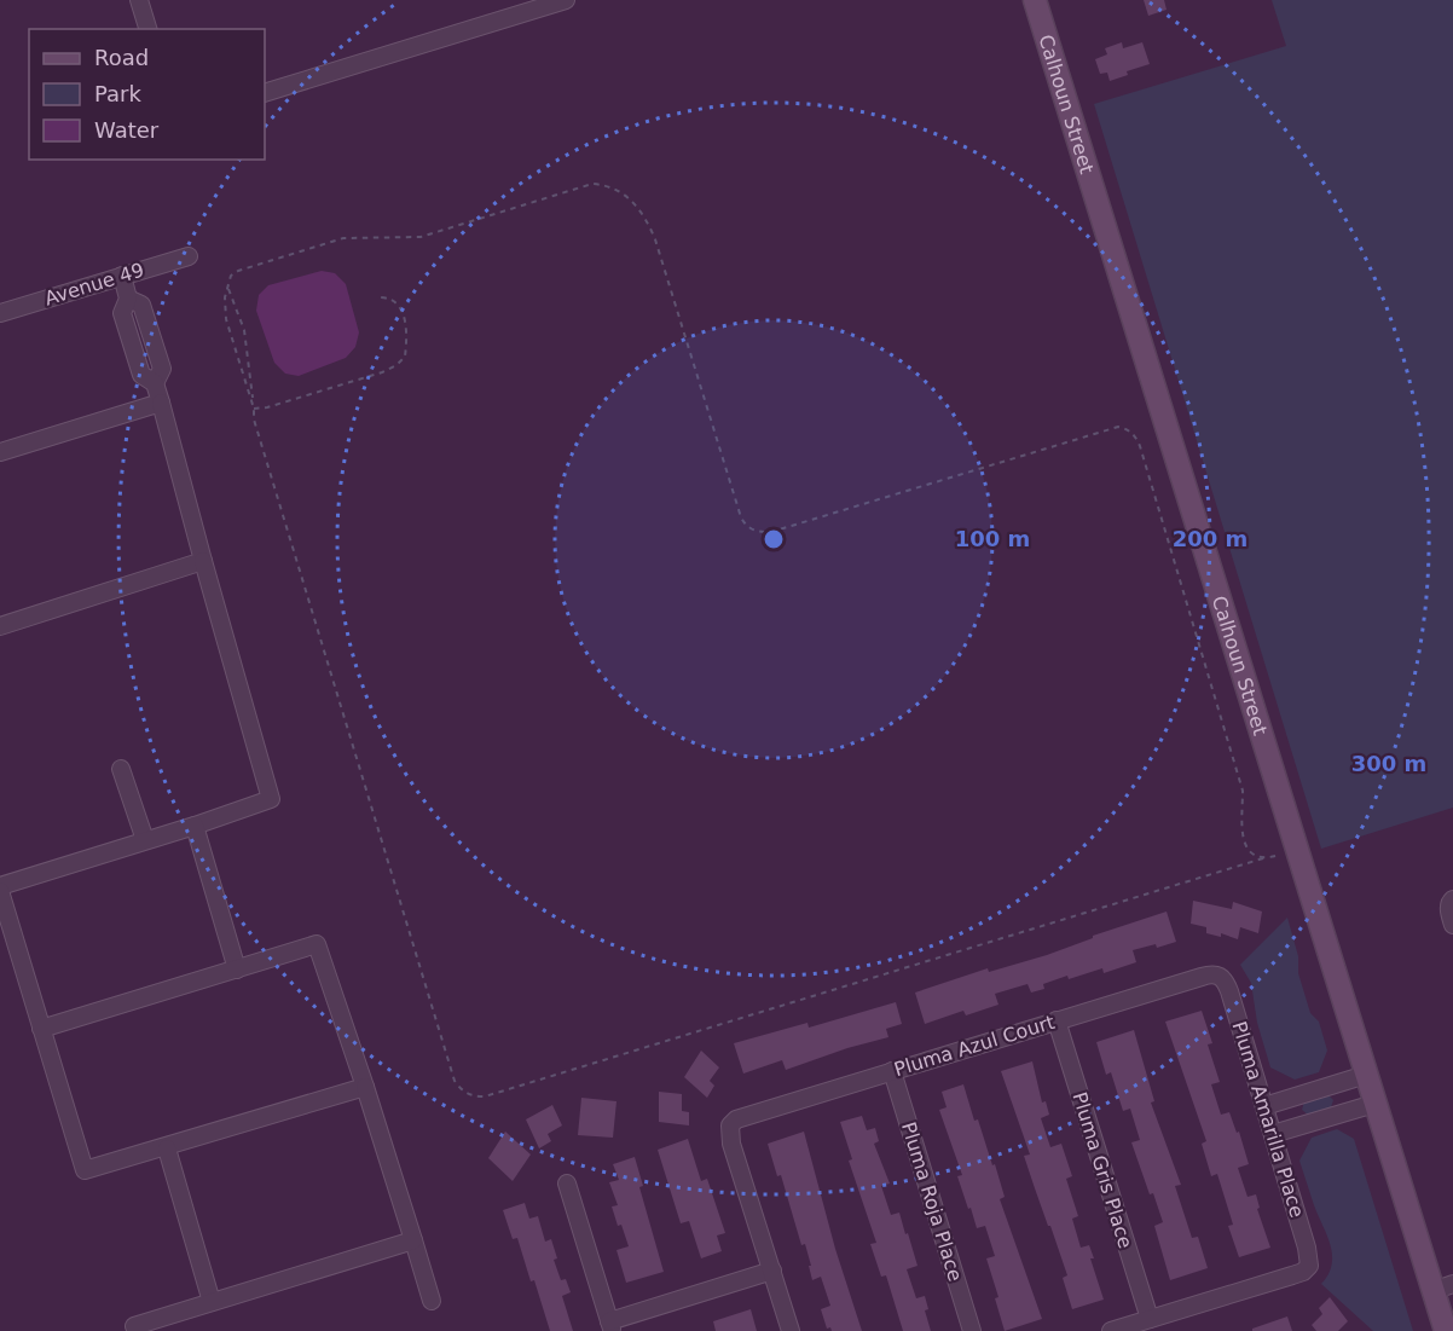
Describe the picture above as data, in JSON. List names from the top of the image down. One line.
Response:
{"streets":{"street":["Calhoun Street","Avenue 49","Pluma Azul Court","Pluma Amarilla Place","Pluma Gris Place","Pluma Roja Place"]},"crossings":[["Pluma Azul Court","Pluma Amarilla Place"],["Pluma Azul Court","Pluma Gris Place"],["Pluma Azul Court","Pluma Roja Place"],["Pluma Amarilla Place","Pluma Gris Place"]],"legend":["Road","Park","Water"],"rings":["100 m","200 m","300 m"]}
